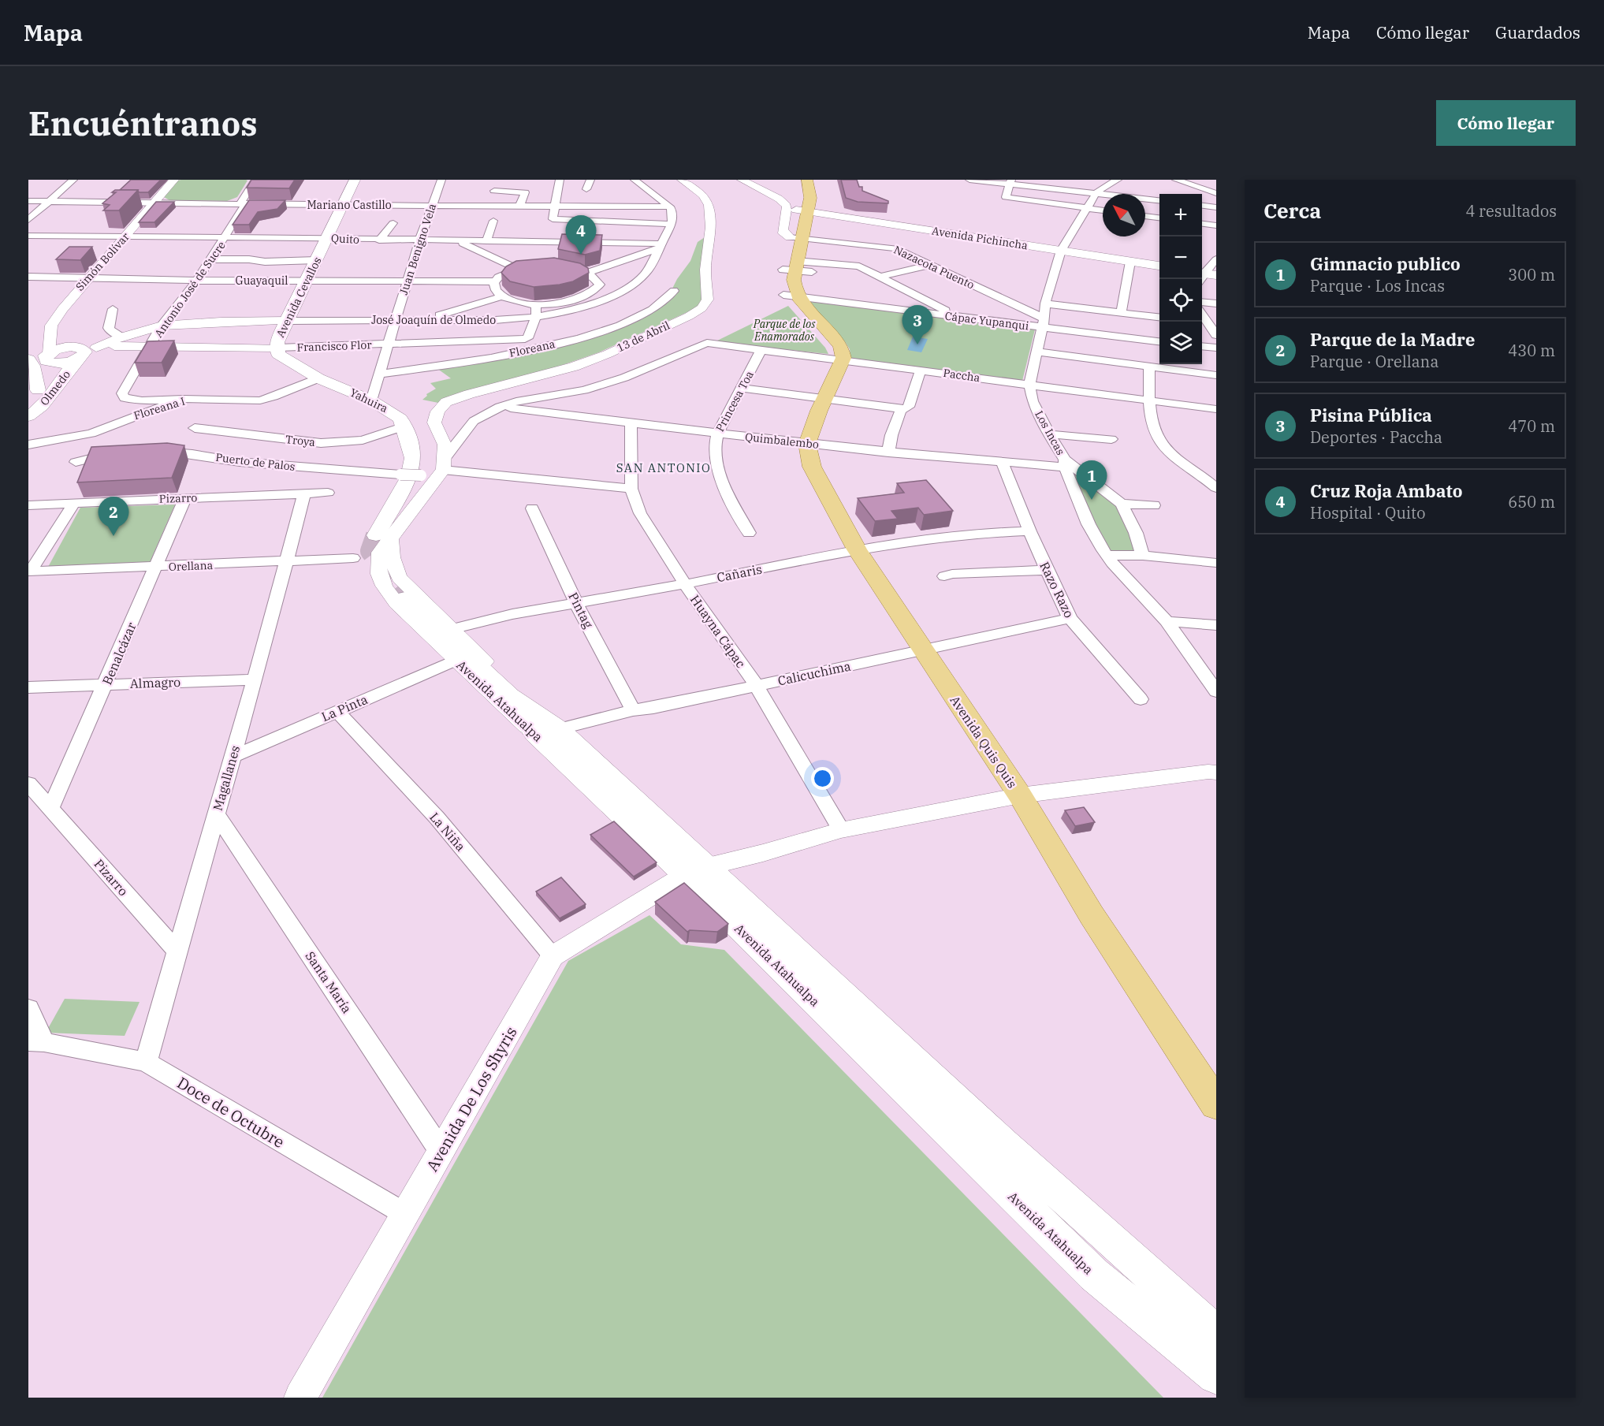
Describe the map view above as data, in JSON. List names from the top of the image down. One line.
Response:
{"streets":{"main road":["Avenida Pichincha","Avenida Cevallos","Olmedo","Yahuira","Avenida Atahualpa","Avenida Quis Quis"],"street":["Mariano Castillo","Quito","Juan Benigno Vela","Simón Bolívar","Nazacota Puento","Guayaquil","Antonio José de Sucre","José Joaquín de Olmedo","Cápac Yupanqui","13 de Abril","Francisco Flor","Floreana","Paccha","Princesa Toa","Floreana I","Los Incas","Troya","Quimbalembo","Puerto de Palos","Pizarro","Orellana","Cañaris","Razo Razo","Pintag","Huayna Cápac","Benalcázar","Calicuchima","Almagro","La Pinta","Magallanes","La Niña","Santa María","Avenida De Los Shyris","Doce de Octubre"]},"crossings":[["Mariano Castillo","Juan Benigno Vela"],["Mariano Castillo","Simón Bolívar"],["Mariano Castillo","Antonio José de Sucre"],["Mariano Castillo","Avenida Cevallos"],["Avenida Pichincha","Los Incas"],["Quito","Juan Benigno Vela"],["Quito","Simón Bolívar"],["Quito","Antonio José de Sucre"],["Quito","Avenida Cevallos"],["Quito","José Joaquín de Olmedo"],["Juan Benigno Vela","Guayaquil"],["Juan Benigno Vela","José Joaquín de Olmedo"],["Juan Benigno Vela","Francisco Flor"],["Juan Benigno Vela","Floreana"],["Juan Benigno Vela","Yahuira"],["Simón Bolívar","Guayaquil"],["Nazacota Puento","Cápac Yupanqui"],["Nazacota Puento","Los Incas"],["Guayaquil","Antonio José de Sucre"],["Guayaquil","Avenida Cevallos"],["Antonio José de Sucre","José Joaquín de Olmedo"],["Antonio José de Sucre","Francisco Flor"],["Antonio José de Sucre","Floreana I"],["Avenida Cevallos","José Joaquín de Olmedo"],["Avenida Cevallos","Francisco Flor"],["Avenida Cevallos","Yahuira"],["José Joaquín de Olmedo","Francisco Flor"],["José Joaquín de Olmedo","Olmedo"],["Cápac Yupanqui","Los Incas"],["13 de Abril","Puerto de Palos"],["13 de Abril","Avenida Atahualpa"],["Francisco Flor","Olmedo"],["Francisco Flor","Yahuira"],["Paccha","Princesa Toa"],["Paccha","Los Incas"],["Paccha","Quimbalembo"],["Yahuira","Floreana I"],["Yahuira","Troya"],["Yahuira","Avenida Atahualpa"],["Princesa Toa","Quimbalembo"],["Los Incas","Quimbalembo"],["Quimbalembo","Razo Razo"],["Quimbalembo","Huayna Cápac"],["Quimbalembo","Avenida Quis Quis"],["Puerto de Palos","Huayna Cápac"],["Puerto de Palos","Avenida Atahualpa"],["Pizarro","Benalcázar"],["Pizarro","Magallanes"],["Orellana","Benalcázar"],["Orellana","Magallanes"],["Cañaris","Razo Razo"],["Cañaris","Pintag"],["Cañaris","Huayna Cápac"],["Cañaris","Avenida Atahualpa"],["Cañaris","Avenida Quis Quis"],["Razo Razo","Calicuchima"],["Pintag","Calicuchima"],["Huayna Cápac","Calicuchima"],["Huayna Cápac","Avenida De Los Shyris"],["Benalcázar","Almagro"],["Calicuchima","Avenida Atahualpa"],["Calicuchima","Avenida Quis Quis"],["Almagro","Magallanes"],["Avenida Atahualpa","La Pinta"],["Avenida Atahualpa","Avenida De Los Shyris"],["La Pinta","Magallanes"],["La Pinta","La Niña"],["Avenida Quis Quis","Avenida De Los Shyris"],["Magallanes","Santa María"],["Magallanes","Doce de Octubre"],["La Niña","Avenida De Los Shyris"],["Santa María","Avenida De Los Shyris"],["Avenida De Los Shyris","Doce de Octubre"]],"districts":["SAN ANTONIO"],"parks":["Parque de los Enamorados"],"north":"top left","page":{"header":"Mapa","nav":["Mapa","Cómo llegar","Guardados"],"buttons":"Cómo llegar","title":"Encuéntranos","heading":["Cerca","4 resultados"],"map_buttons":["+","−"],"pins":["4","3","1","2"],"list":[{"mark":"1","name":"Gimnacio publico","note":"Parque · Los Incas","value":"300 m"},{"mark":"2","name":"Parque de la Madre","note":"Parque · Orellana","value":"430 m"},{"mark":"3","name":"Pisina Pública","note":"Deportes · Paccha","value":"470 m"},{"mark":"4","name":"Cruz Roja Ambato","note":"Hospital · Quito","value":"650 m"}]}}
